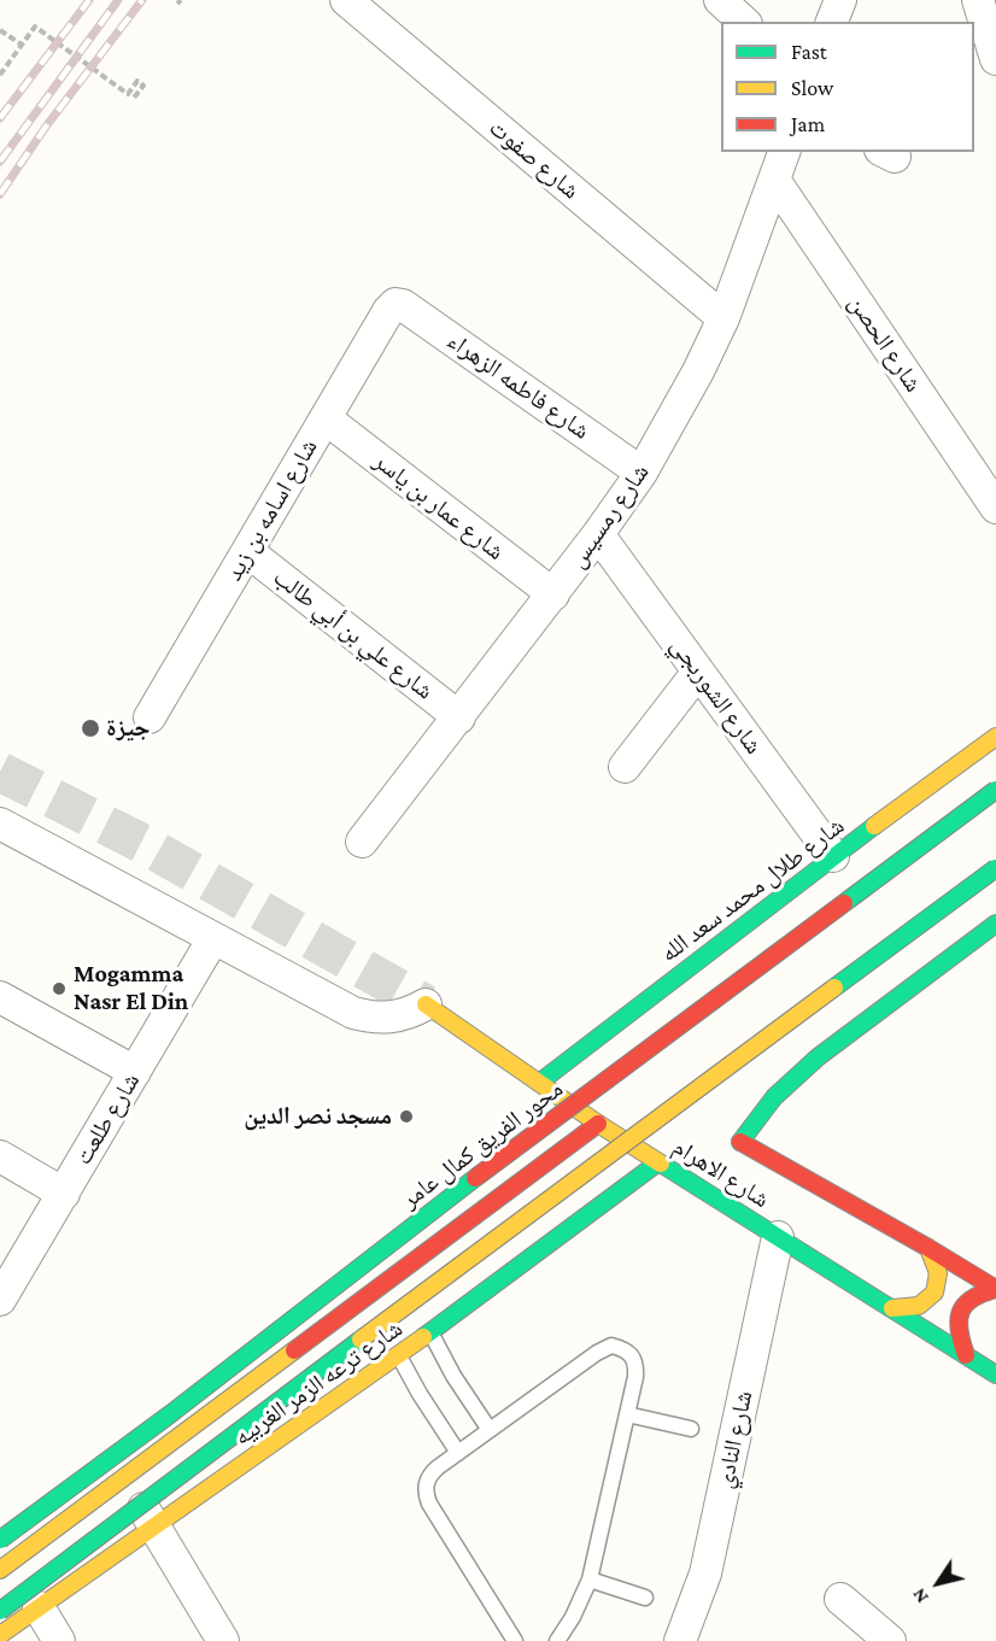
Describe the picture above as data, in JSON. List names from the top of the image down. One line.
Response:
{"streets":{"main road":["شارع طلال محمد سعد الله","محور الفريق كمال عامر","شارع الاهرام","شارع ترعه الزمر الغربيه"],"street":["شارع صفوت","شارع الحصن","شارع فاطمه الزهراء","شارع عمار بن ياسر","شارع اسامه بن زيد","شارع رمسيس","شارع علي بن أبي طالب","شارع الشوربجي","شارع طلعت","شارع النادي"]},"crossings":[["شارع صفوت","شارع رمسيس"],["شارع الحصن","شارع رمسيس"],["شارع فاطمه الزهراء","شارع اسامه بن زيد"],["شارع فاطمه الزهراء","شارع رمسيس"],["شارع عمار بن ياسر","شارع اسامه بن زيد"],["شارع عمار بن ياسر","شارع رمسيس"],["شارع اسامه بن زيد","شارع علي بن أبي طالب"],["شارع رمسيس","شارع علي بن أبي طالب"],["شارع رمسيس","شارع الشوربجي"],["شارع الشوربجي","شارع طلال محمد سعد الله"],["شارع طلال محمد سعد الله","شارع الاهرام"],["شارع الاهرام","شارع ترعه الزمر الغربيه"],["شارع الاهرام","شارع النادي"]],"places":["جيزة","Mogamma Nasr El Din","مسجد نصر الدين"],"legend":["Fast","Slow","Jam"],"north":"bottom left"}
